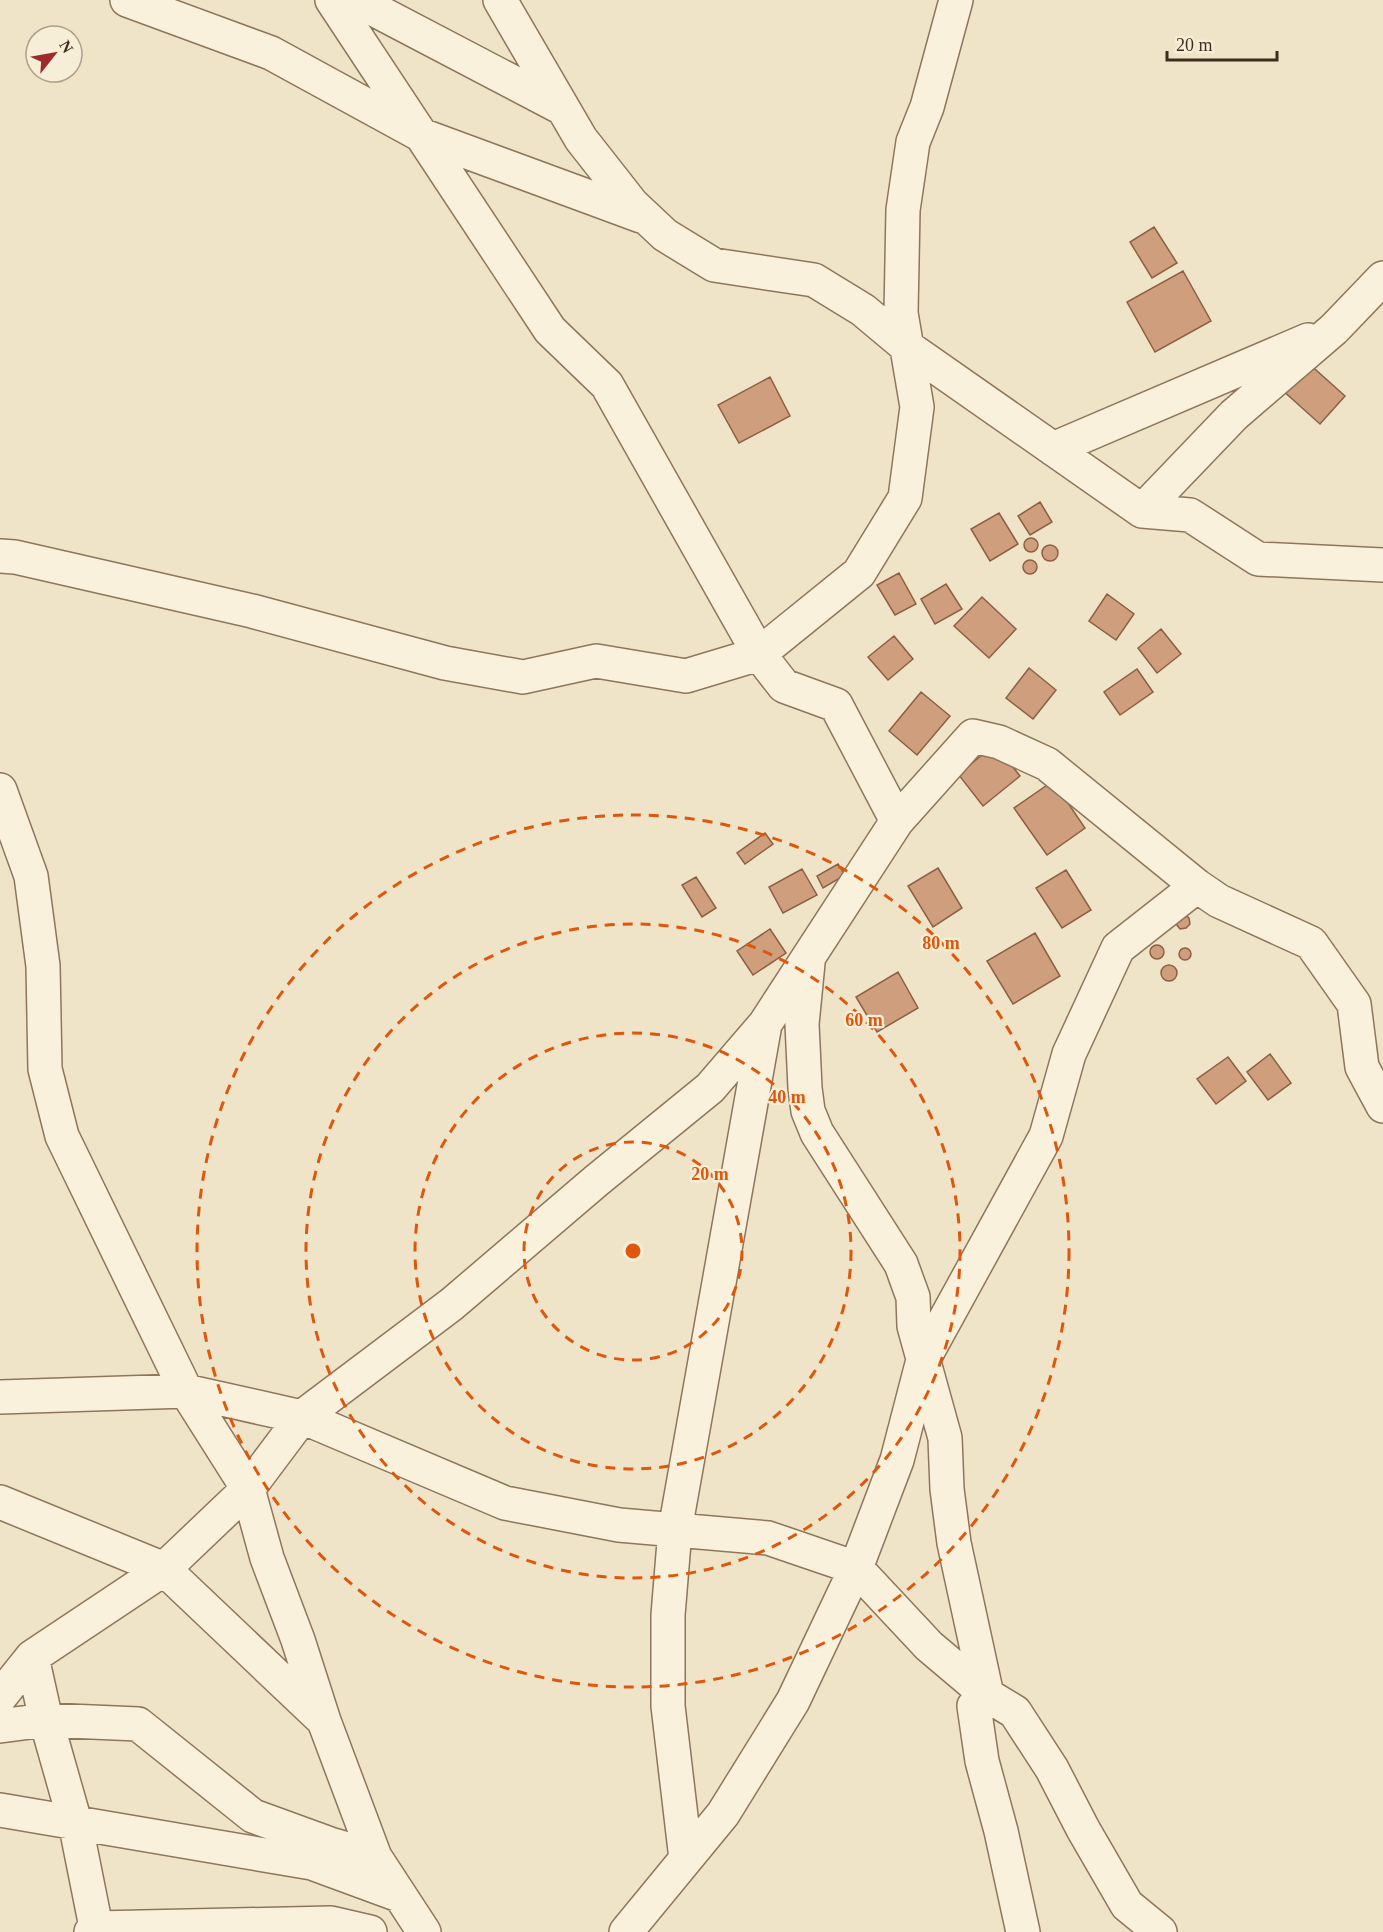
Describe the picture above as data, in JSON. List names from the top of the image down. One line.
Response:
{"scale_bar":"20 m","north":"top right","rings":["80 m","60 m","40 m","20 m"]}
